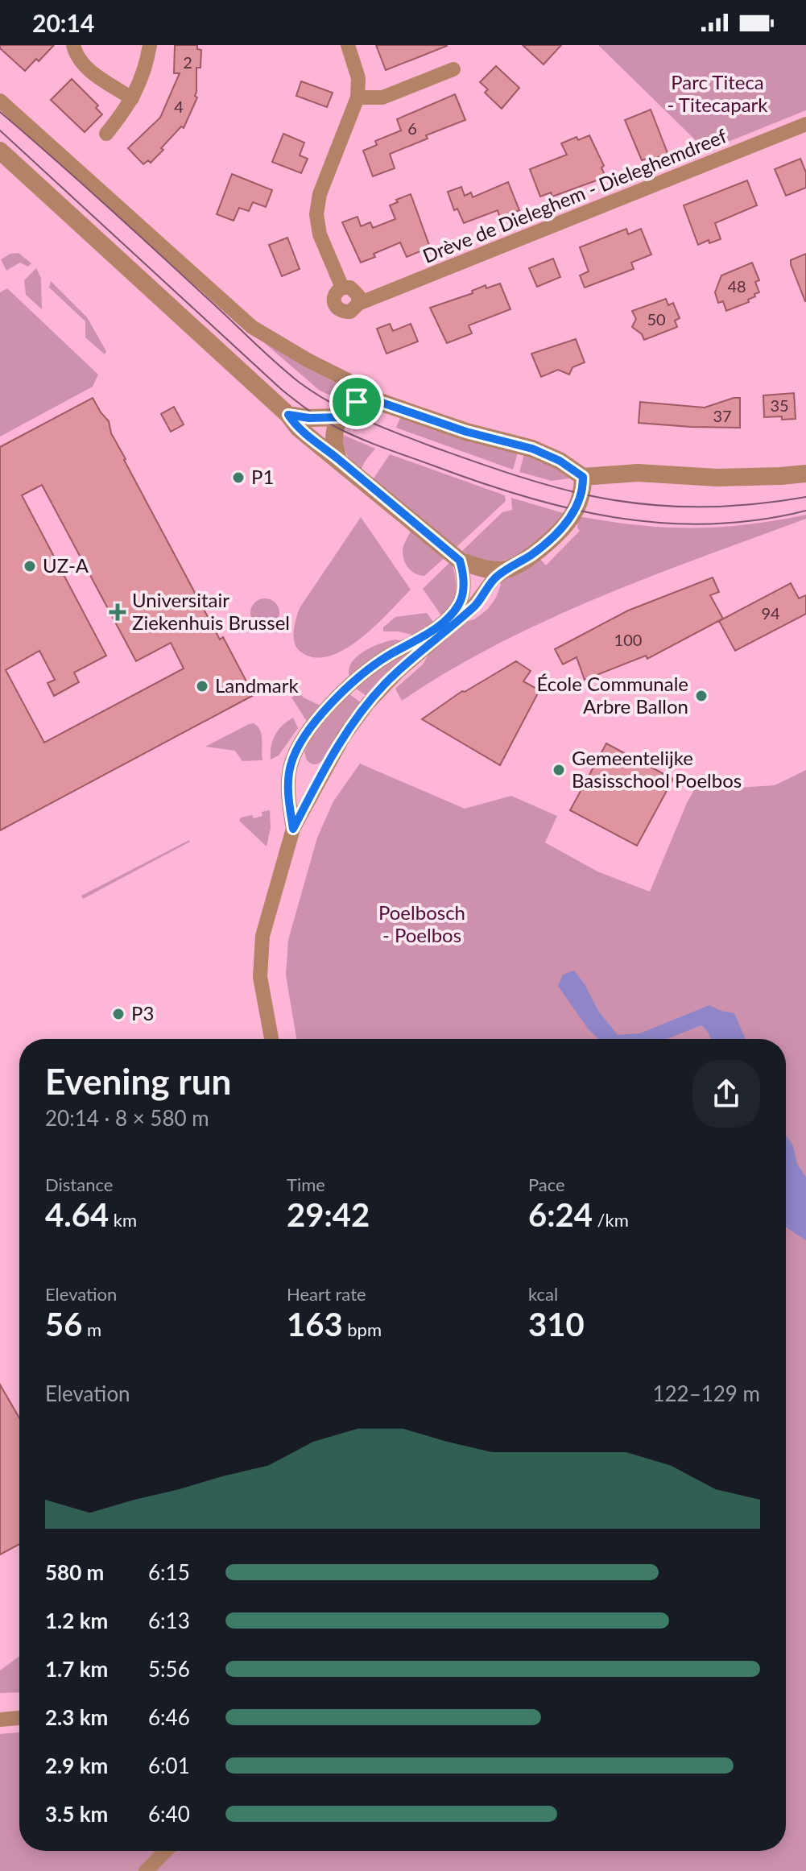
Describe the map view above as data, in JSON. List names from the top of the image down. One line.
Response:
{"streets":{"street":["Drève de Dieleghem - Dieleghemdreef"]},"parks":["Parc Titeca - Titecapark","Poelbosch - Poelbos"],"places":{"other":["P1","UZ-A","Landmark","École Communale Arbre Ballon","Gemeentelijke Basisschool Poelbos","P3"],"health":["Universitair Ziekenhuis Brussel"]},"house_numbers":["2","4","6","48","50","35","37","94","100"],"page":{"status":"20:14","heading":["Evening run","20:14 · 8 × 580 m"],"stats":[["Distance","4.64 km"],["Time","29:42"],["Pace","6:24 /km"],["Elevation","56 m"],["Heart rate","163 bpm"],["kcal","310"]],"chart":["Elevation","122–129 m"],"list":[{"name":"580 m","note":"6:15"},{"name":"1.2 km","note":"6:13"},{"name":"1.7 km","note":"5:56"},{"name":"2.3 km","note":"6:46"},{"name":"2.9 km","note":"6:01"},{"name":"3.5 km","note":"6:40"}]}}
